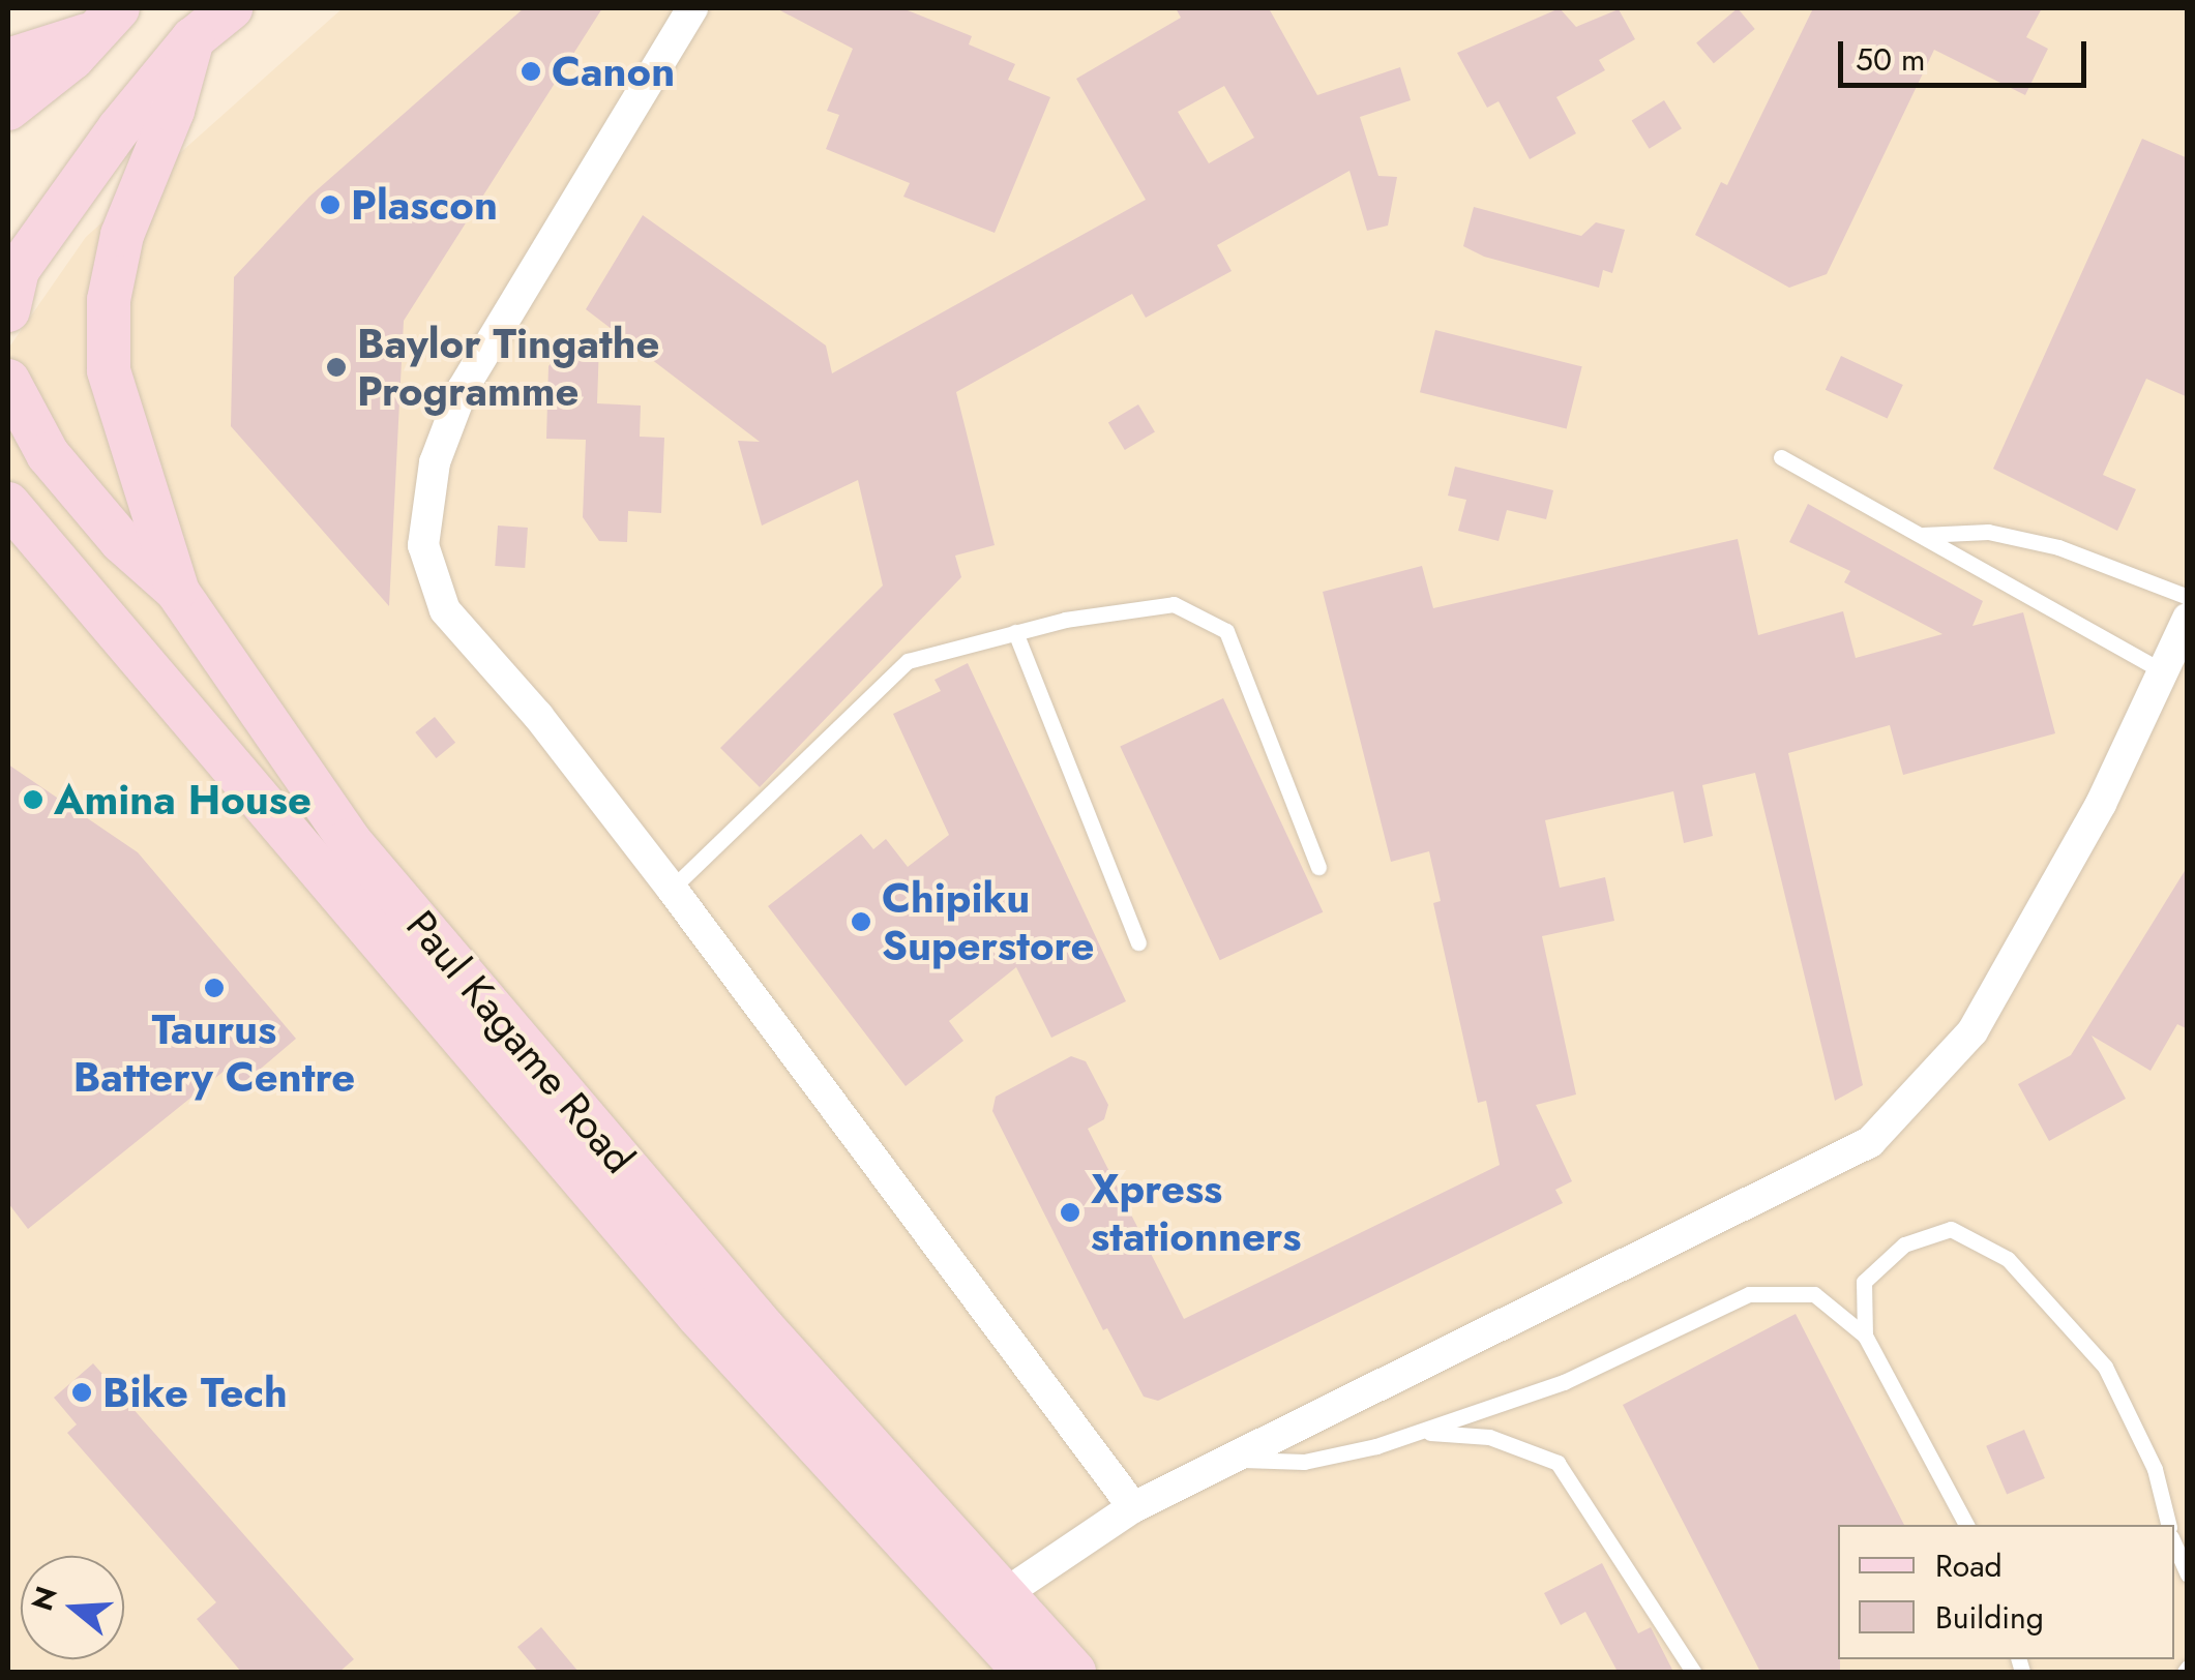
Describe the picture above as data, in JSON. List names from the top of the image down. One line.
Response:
{"streets":{"main road":["Paul Kagame Road"]},"places":["Canon","Plascon","Baylor Tingathe Programme","Amina House","Chipiku Superstore","Taurus Battery Centre","Xpress stationners","Bike Tech"],"legend":["Road","Building"],"scale_bar":"50 m","north":"left"}
